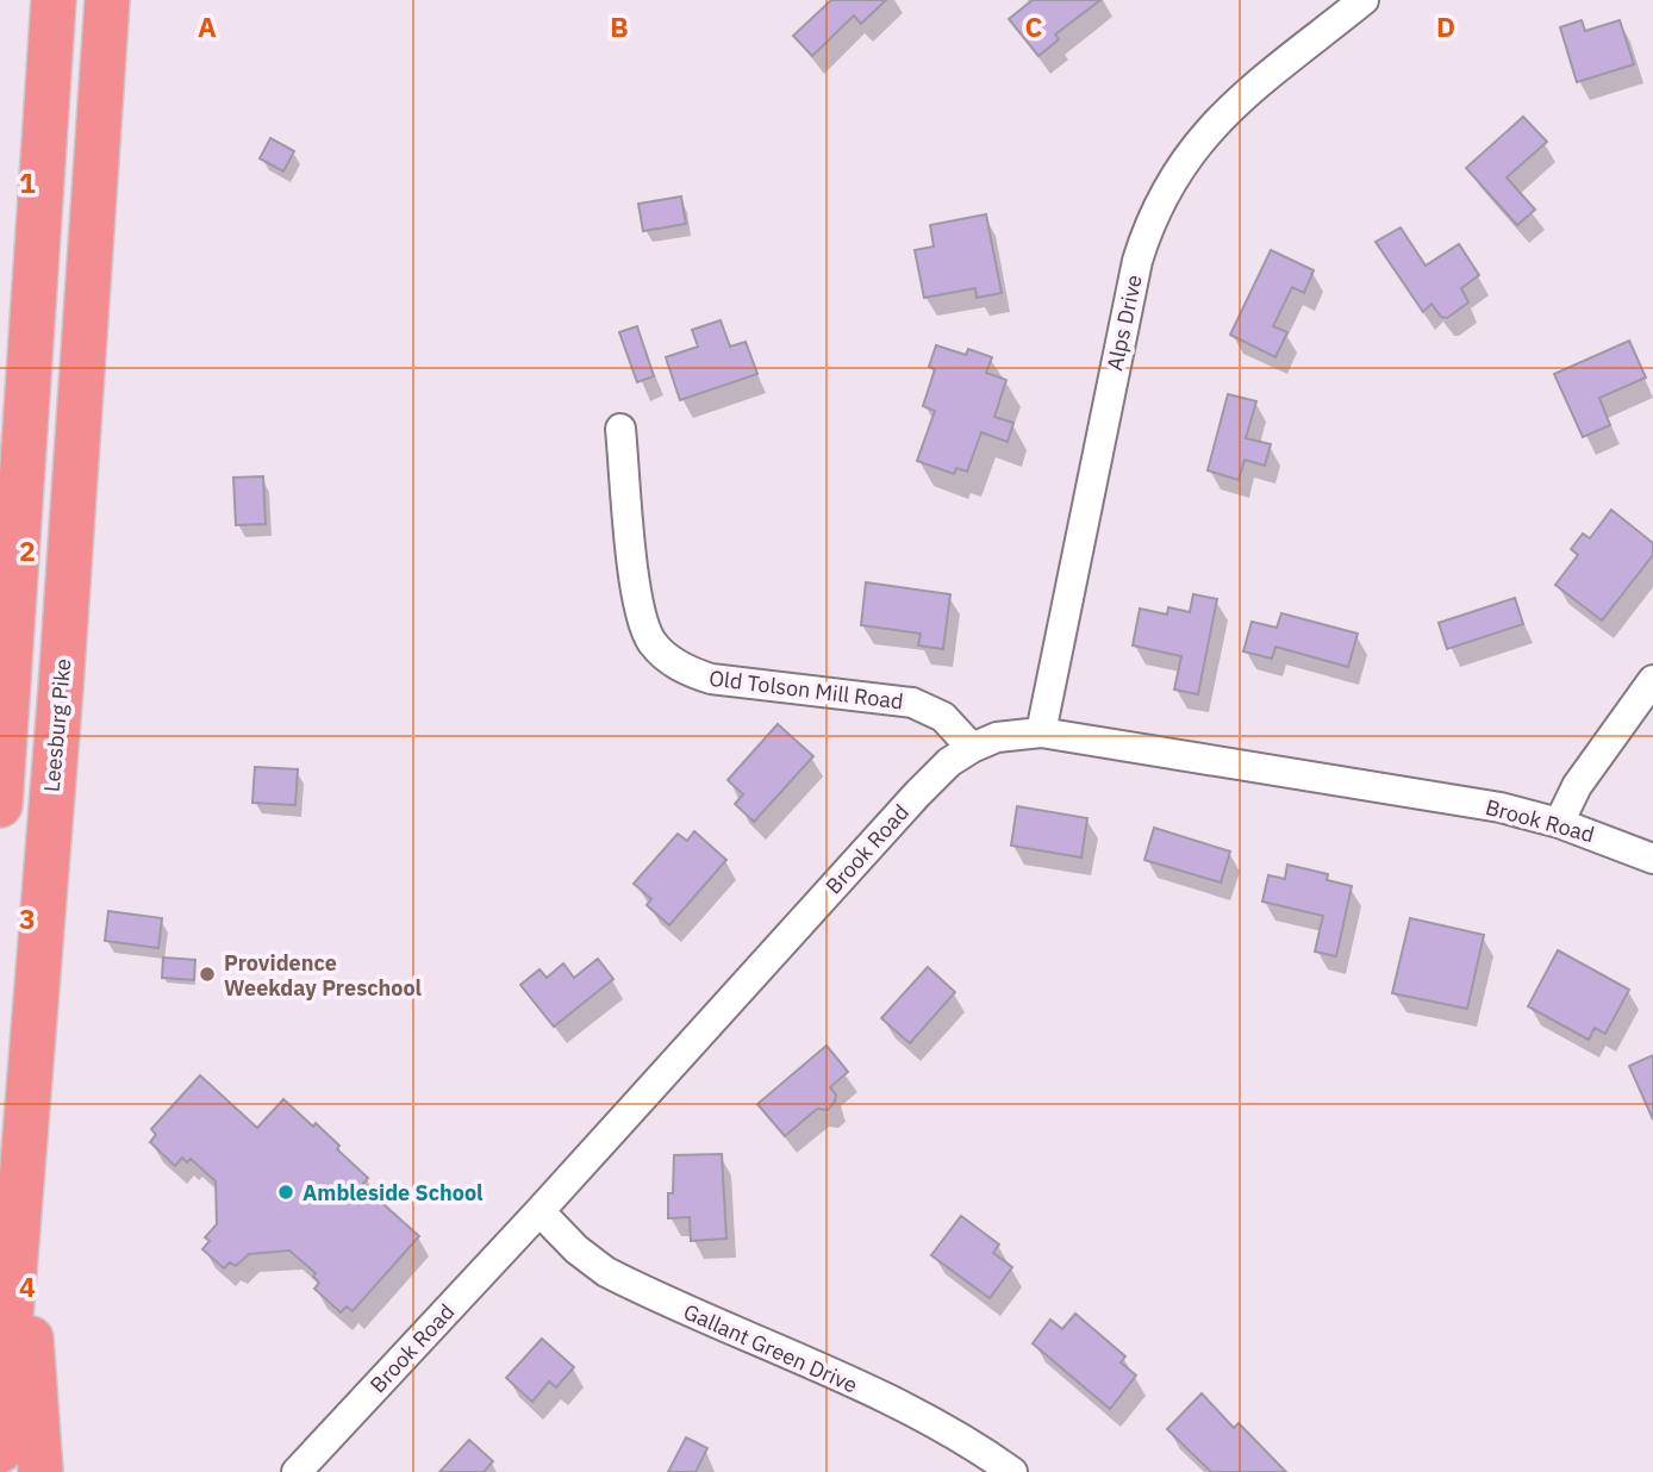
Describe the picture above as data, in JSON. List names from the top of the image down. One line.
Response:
{"streets":{"highway":["Leesburg Pike"],"street":["Alps Drive","Old Tolson Mill Road","Brook Road","Gallant Green Drive"]},"crossings":[["Alps Drive","Brook Road"],["Old Tolson Mill Road","Brook Road"],["Brook Road","Gallant Green Drive"]],"places":["Providence Weekday Preschool","Ambleside School"],"grid":{"columns":["A","B","C","D"],"rows":["1","2","3","4"]}}
